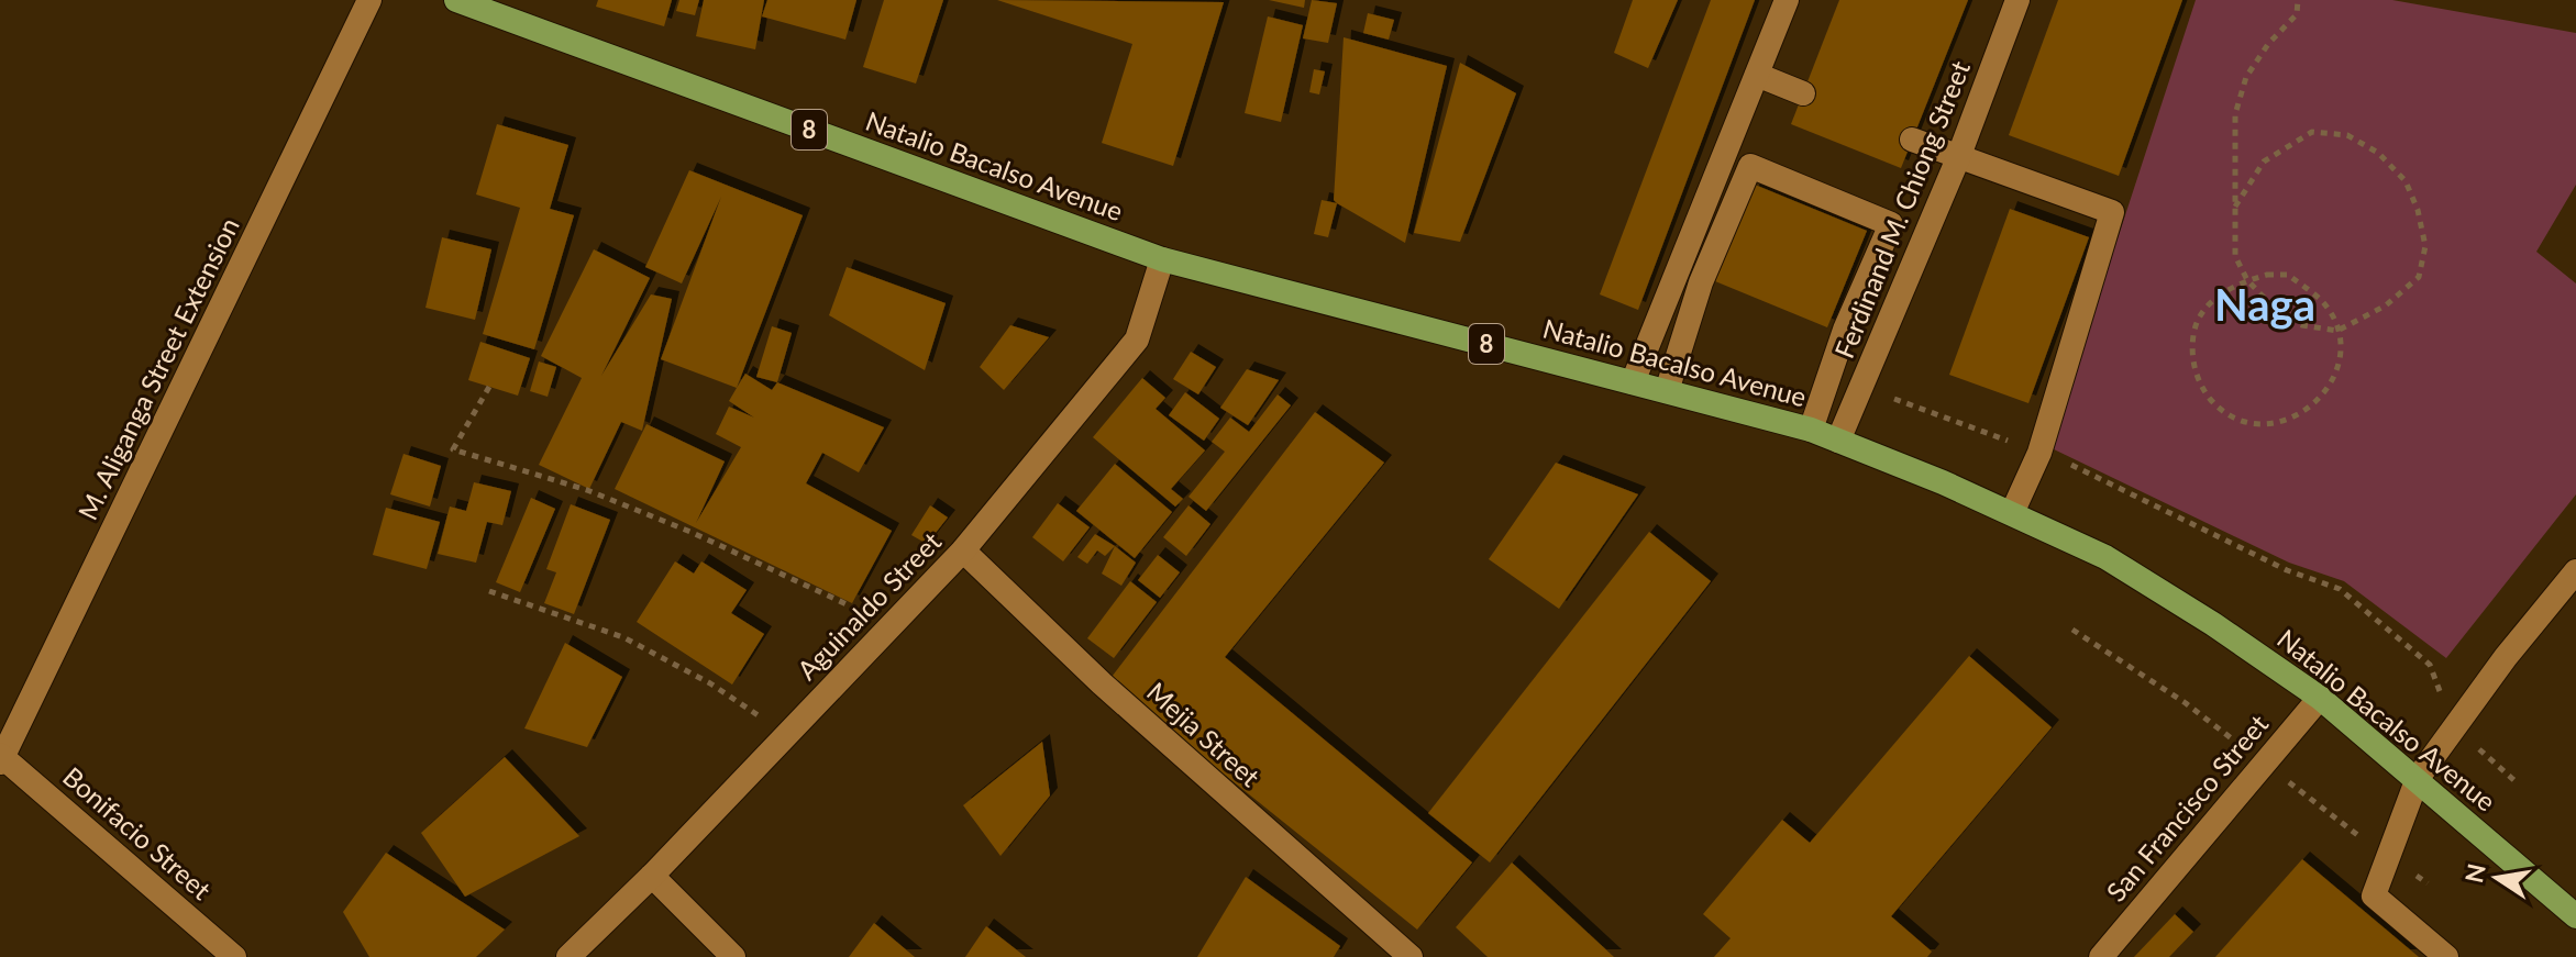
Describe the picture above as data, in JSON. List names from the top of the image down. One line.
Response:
{"streets":{"highway":["8","Natalio Bacalso Avenue"],"street":["Ferdinand M. Chiong Street","M. Aliganga Street Extension","Aguinaldo Street","Mejia Street","San Francisco Street","Bonifacio Street"]},"crossings":[["Natalio Bacalso Avenue","Ferdinand M. Chiong Street"],["Natalio Bacalso Avenue","Aguinaldo Street"],["Natalio Bacalso Avenue","San Francisco Street"],["M. Aliganga Street Extension","Bonifacio Street"],["Aguinaldo Street","Mejia Street"]],"districts":["Naga"],"north":"left"}
